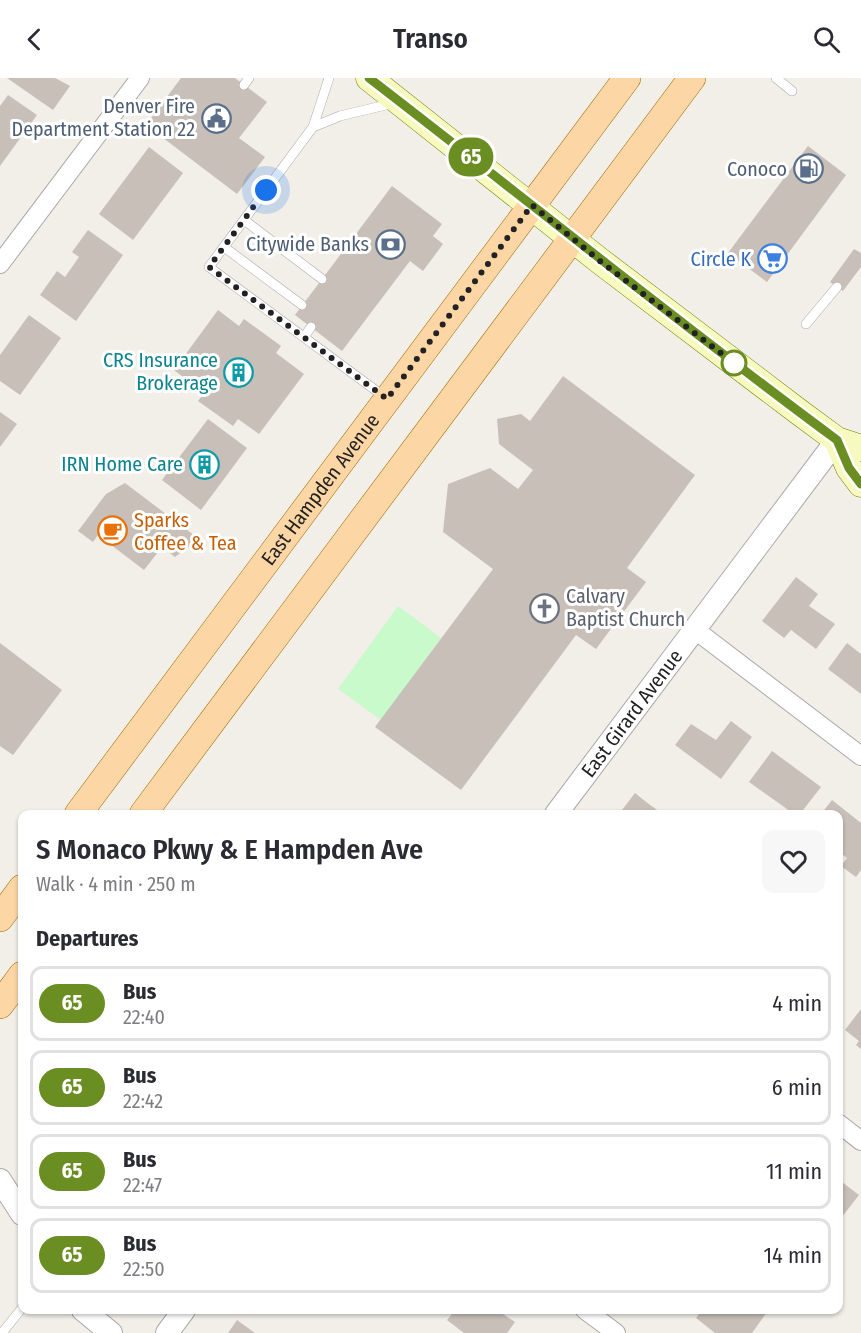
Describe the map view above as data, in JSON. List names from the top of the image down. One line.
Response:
{"streets":{"main road":["East Hampden Avenue"],"street":["East Girard Avenue"]},"places":{"public building":["Denver Fire Department Station 22"],"fuel station":["Conoco"],"bank":["Citywide Banks"],"supermarket":["Circle K"],"building":["CRS Insurance Brokerage","IRN Home Care"],"cafe":["Sparks Coffee & Tea"],"church":["Calvary Baptist Church"]},"lines":["bus line 65"],"page":{"header":"Transo","on_map":"65","heading":[["S Monaco Pkwy & E Hampden Ave","Walk · 4 min · 250 m"],"Departures"],"list":[{"mark":"65","name":"Bus","note":"22:40","value":"4 min"},{"mark":"65","name":"Bus","note":"22:42","value":"6 min"},{"mark":"65","name":"Bus","note":"22:47","value":"11 min"},{"mark":"65","name":"Bus","note":"22:50","value":"14 min"}]}}
